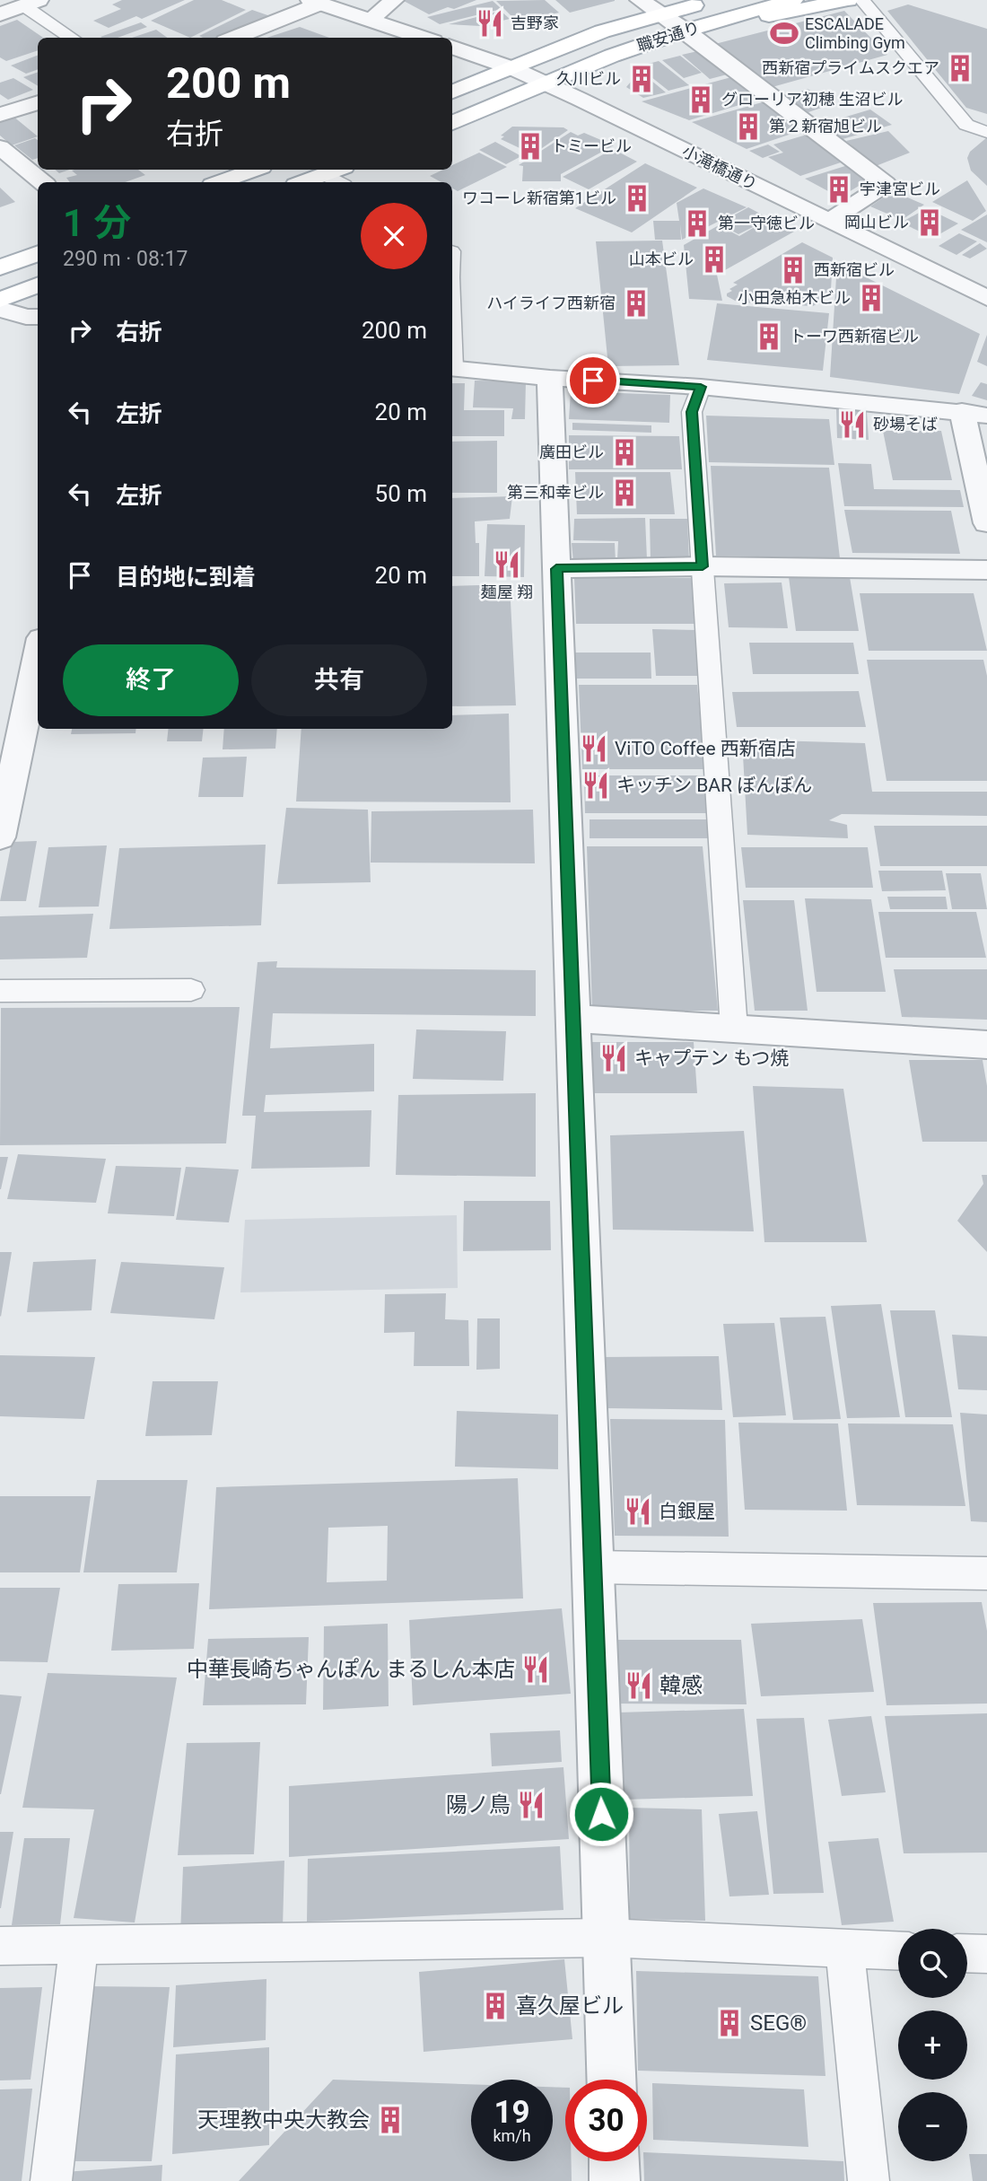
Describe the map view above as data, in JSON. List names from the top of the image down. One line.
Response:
{"streets":{"main road":["職安通り"],"street":["小滝橋通り"]},"crossings":[["職安通り","小滝橋通り"]],"places":{"restaurant":["吉野家","砂場そば","麺屋 翔","ViTO Coffee 西新宿店","キッチン BAR ぼんぼん","キャプテン もつ焼","白銀屋","中華長崎ちゃんぽん まるしん本店","韓感","陽ノ鳥"],"sports":["ESCALADE Climbing Gym"],"building":["西新宿プライムスクエア","久川ビル","グローリア初穂 生沼ビル","第２新宿旭ビル","トミービル","宇津宮ビル","ワコーレ新宿第1ビル","岡山ビル","第一守徳ビル","山本ビル","西新宿ビル","小田急柏木ビル","ハイライフ西新宿","トーワ西新宿ビル","廣田ビル","第三和幸ビル","喜久屋ビル","SEG®","天理教中央大教会"]},"page":{"turn":["200 m","右折"],"heading":["1 分","290 m · 08:17"],"list":[{"name":"右折","value":"200 m"},{"name":"左折","value":"20 m"},{"name":"左折","value":"50 m"},{"name":"目的地に到着","value":"20 m"}],"buttons":["終了","共有"],"map_buttons":["+","−"],"speed":"19 km/h","limit":"30"}}
